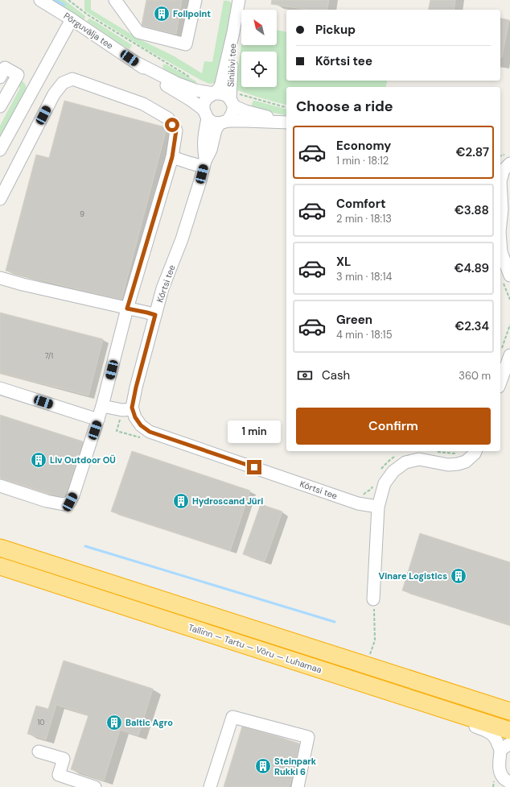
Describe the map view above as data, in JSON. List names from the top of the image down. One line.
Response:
{"streets":{"highway":["Tallinn — Tartu — Võru — Luhamaa"],"street":["Põrguvälja tee","Sinikivi tee","Kõrtsi tee"]},"crossings":[["Põrguvälja tee","Sinikivi tee"],["Põrguvälja tee","Kõrtsi tee"],["Sinikivi tee","Kõrtsi tee"]],"places":{"building":["Foilpoint","Liv Outdoor OÜ","Hydroscand Jüri","Vinare Logistics","Baltic Agro","Steinpark Rukki 6"]},"house_numbers":["9","7/1","10"],"north":"top left","page":{"banner":["Pickup","Kõrtsi tee"],"heading":"Choose a ride","list":[{"name":"Economy","note":"1 min · 18:12","value":"€2.87"},{"name":"Comfort","note":"2 min · 18:13","value":"€3.88"},{"name":"XL","note":"3 min · 18:14","value":"€4.89"},{"name":"Green","note":"4 min · 18:15","value":"€2.34"}],"pay":["Cash","360 m"],"buttons":"Confirm","bubble":"1 min"}}
